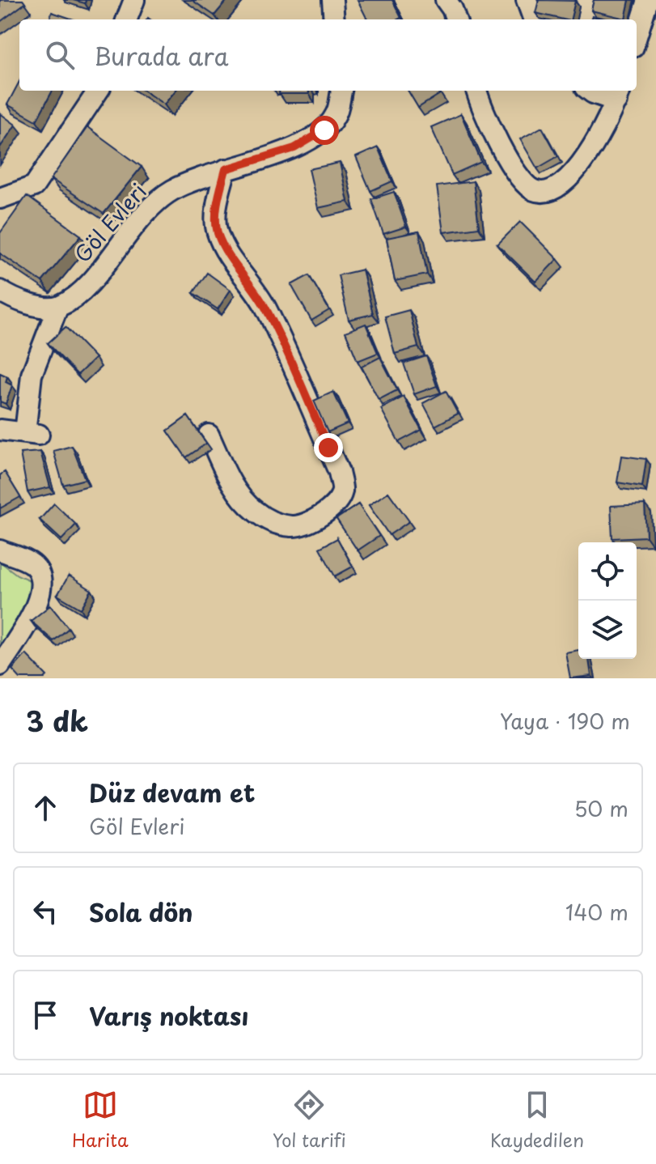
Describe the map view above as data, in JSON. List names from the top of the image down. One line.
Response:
{"streets":{"street":["Göl Evleri"]},"page":{"search":"Burada ara","heading":["3 dk","Yaya · 190 m"],"list":[["Düz devam et","Göl Evleri","50 m"],["Sola dön","140 m"],"Varış noktası"],"nav":["Harita","Yol tarifi","Kaydedilen"]}}
